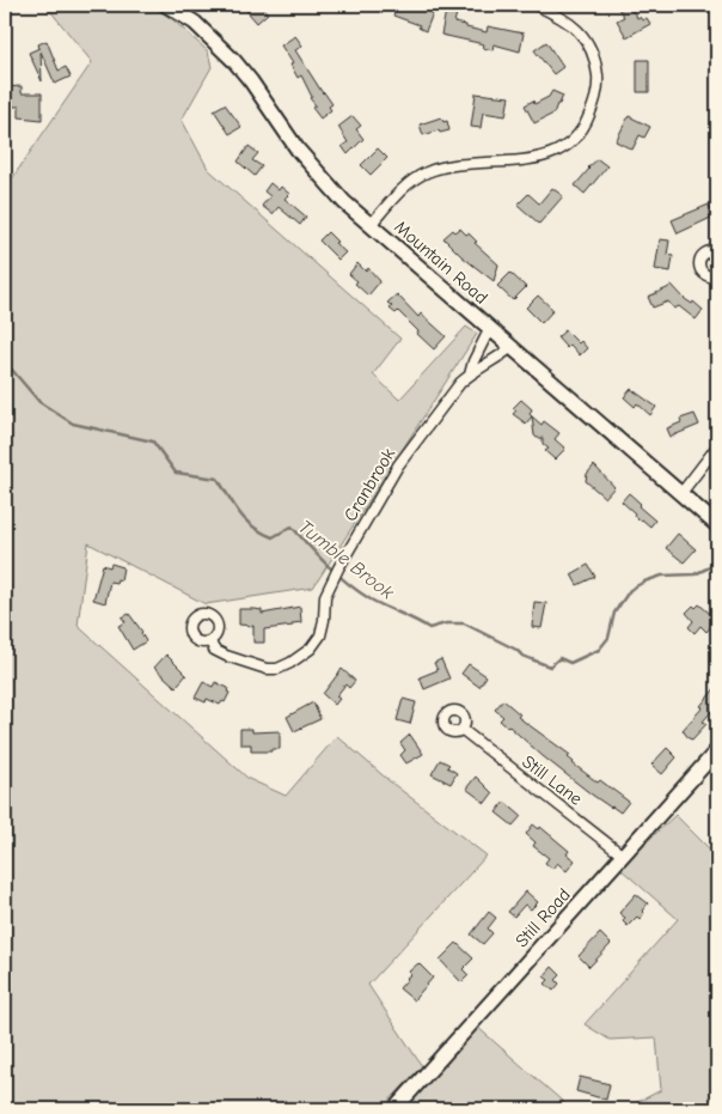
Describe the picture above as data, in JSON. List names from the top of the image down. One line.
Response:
{"streets":{"main road":["Mountain Road","Still Road"],"street":["Cranbrook","Still Lane"]},"crossings":[["Mountain Road","Cranbrook"],["Still Lane","Still Road"]],"water":["Tumble Brook"]}
